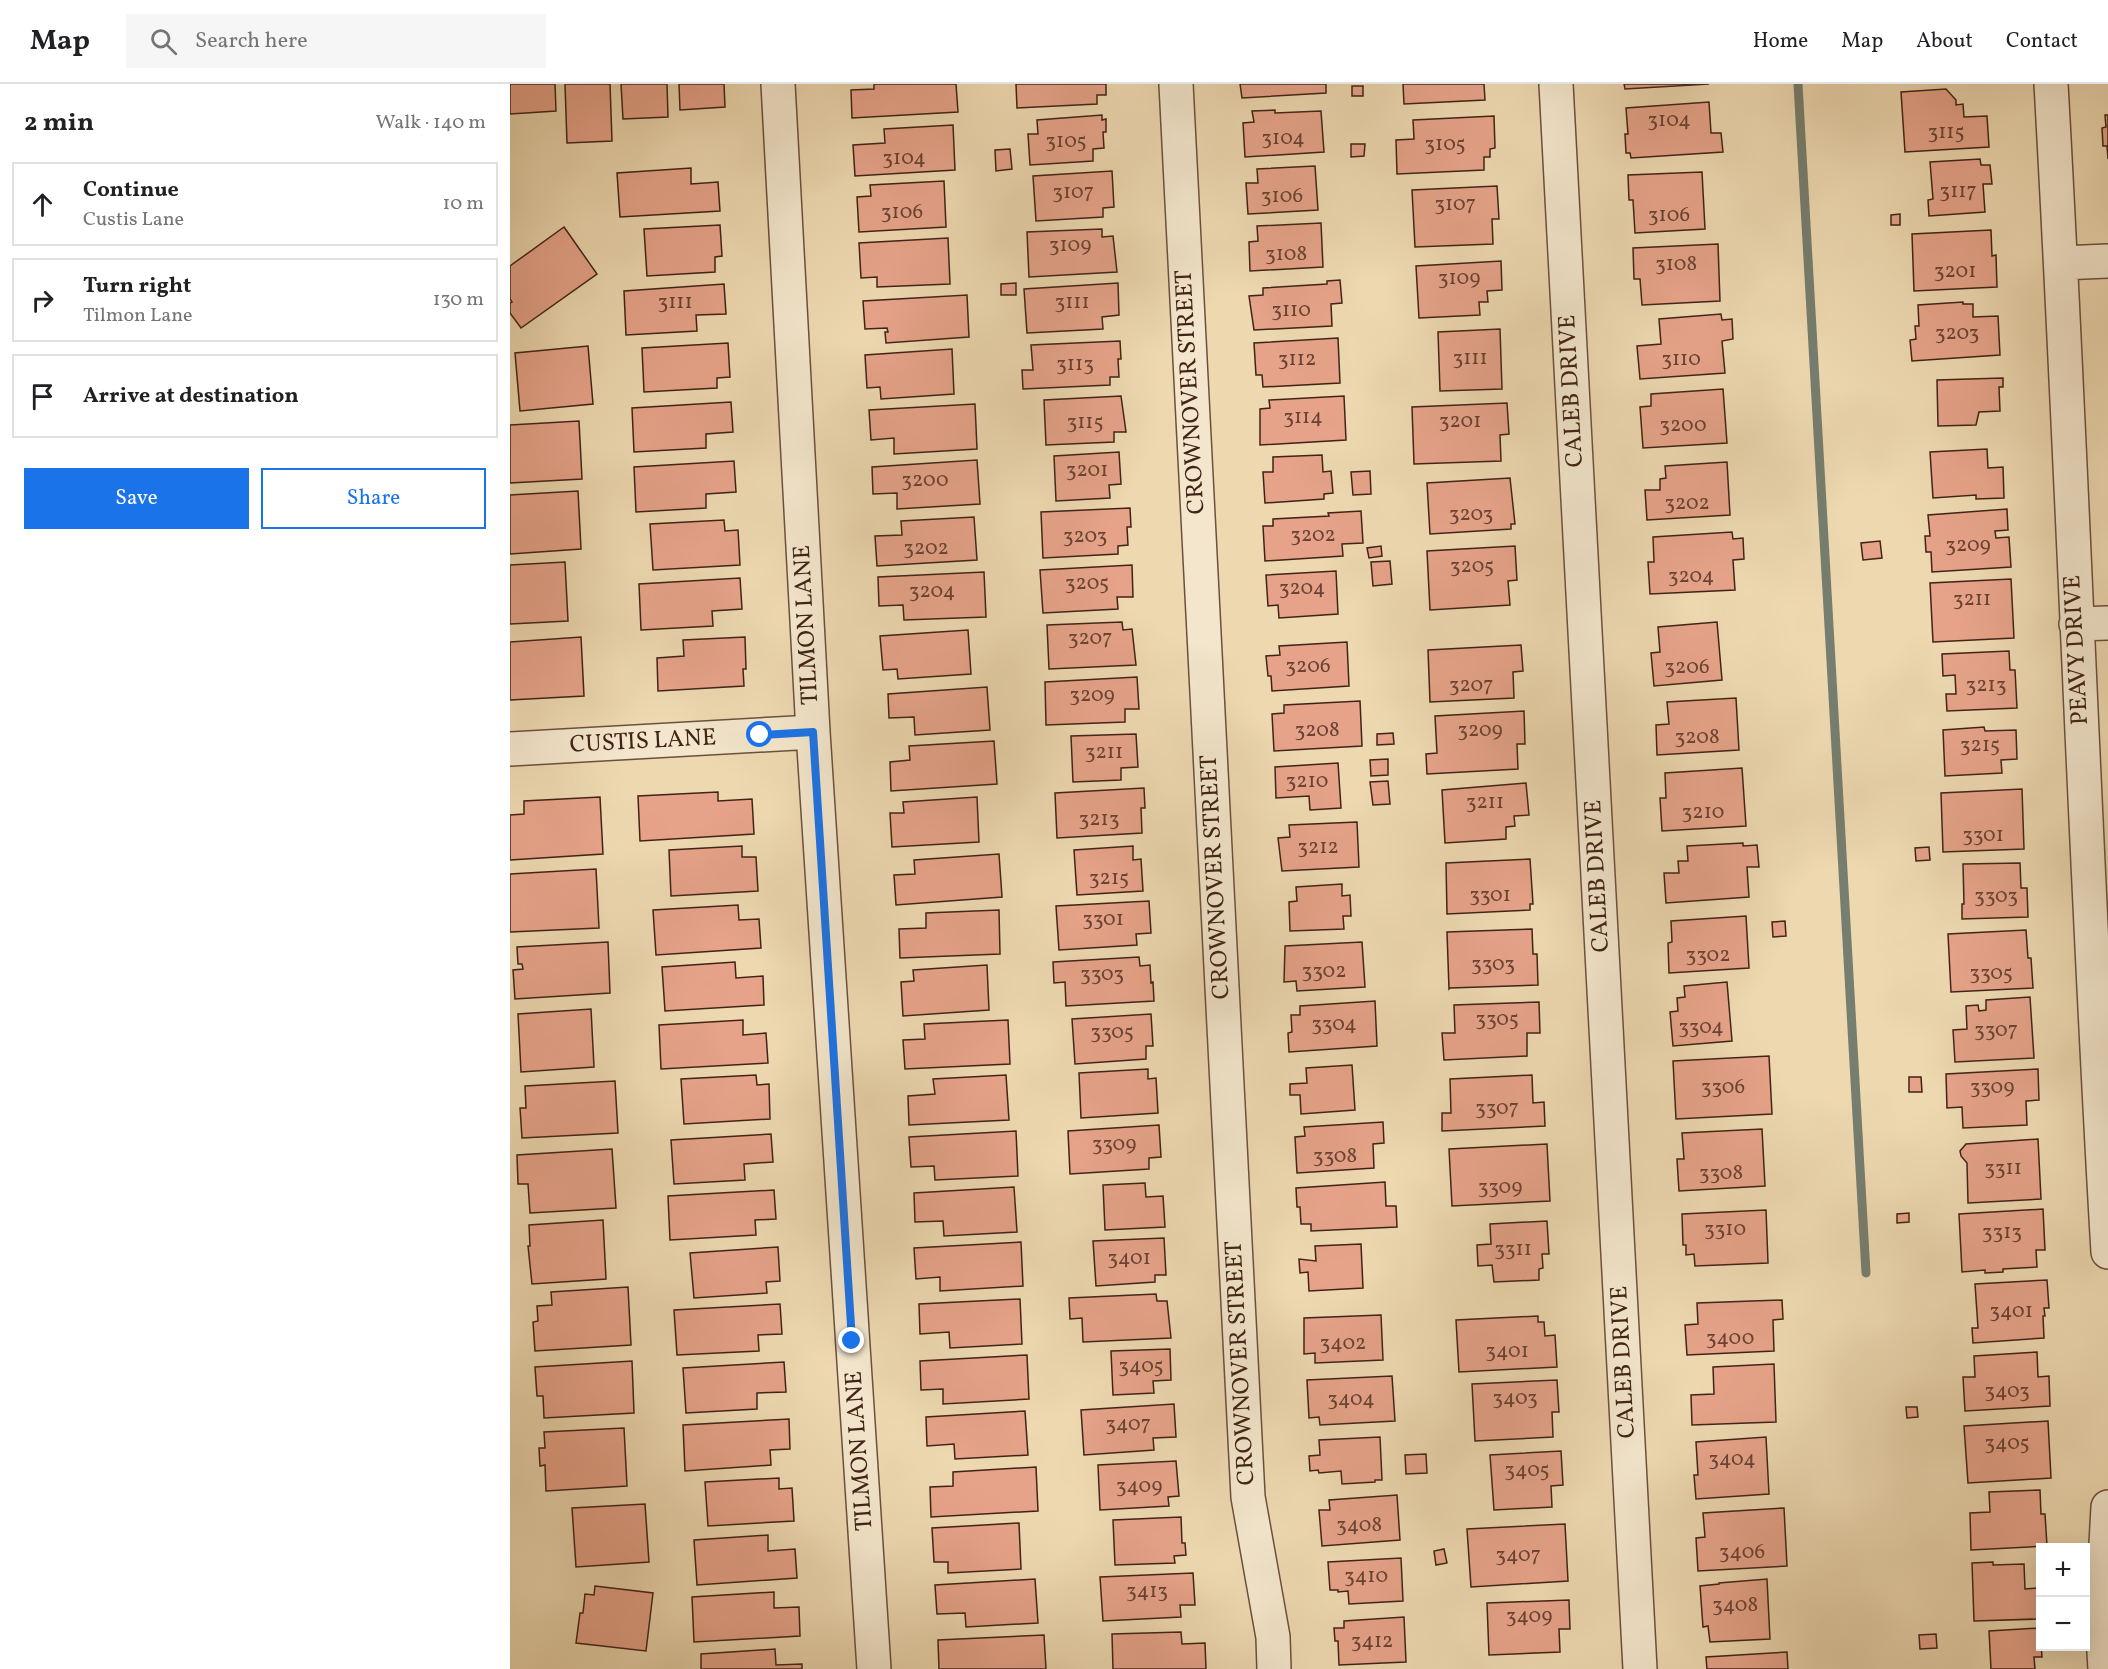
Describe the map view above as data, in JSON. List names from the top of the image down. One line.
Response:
{"streets":{"street":["CALEB DRIVE","CROWNOVER STREET","TILMON LANE","PEAVY DRIVE","CUSTIS LANE"]},"crossings":[["TILMON LANE","CUSTIS LANE"]],"house_numbers":["3104","3115","3104","3105","3105","3104","3117","3107","3106","3107","3106","3106","3109","3108","3108","3201","3109","3111","3111","3110","3203","3111","3112","3110","3113","3114","3201","3115","3200","3201","3200","3202","3203","3202","3203","3209","3202","3205","3204","3205","3204","3204","3211","3207","3206","3206","3207","3213","3209","3208","3209","3208","3215","3211","3210","3211","3210","3213","3301","3212","3215","3301","3303","3301","3302","3303","3302","3305","3303","3305","3304","3304","3307","3305","3306","3309","3307","3309","3308","3311","3308","3309","3310","3313","3311","3401","3401","3400","3402","3401","3405","3403","3403","3404","3407","3405","3404","3405","3409","3408","3406","3407","3410","3413","3408","3409","3412"],"page":{"header":"Map","search":"Search here","nav":["Home","Map","About","Contact"],"heading":["2 min","Walk · 140 m"],"list":[["Continue","Custis Lane","10 m"],["Turn right","Tilmon Lane","130 m"],"Arrive at destination"],"buttons":["Save","Share"],"map_buttons":["+","−"]}}
